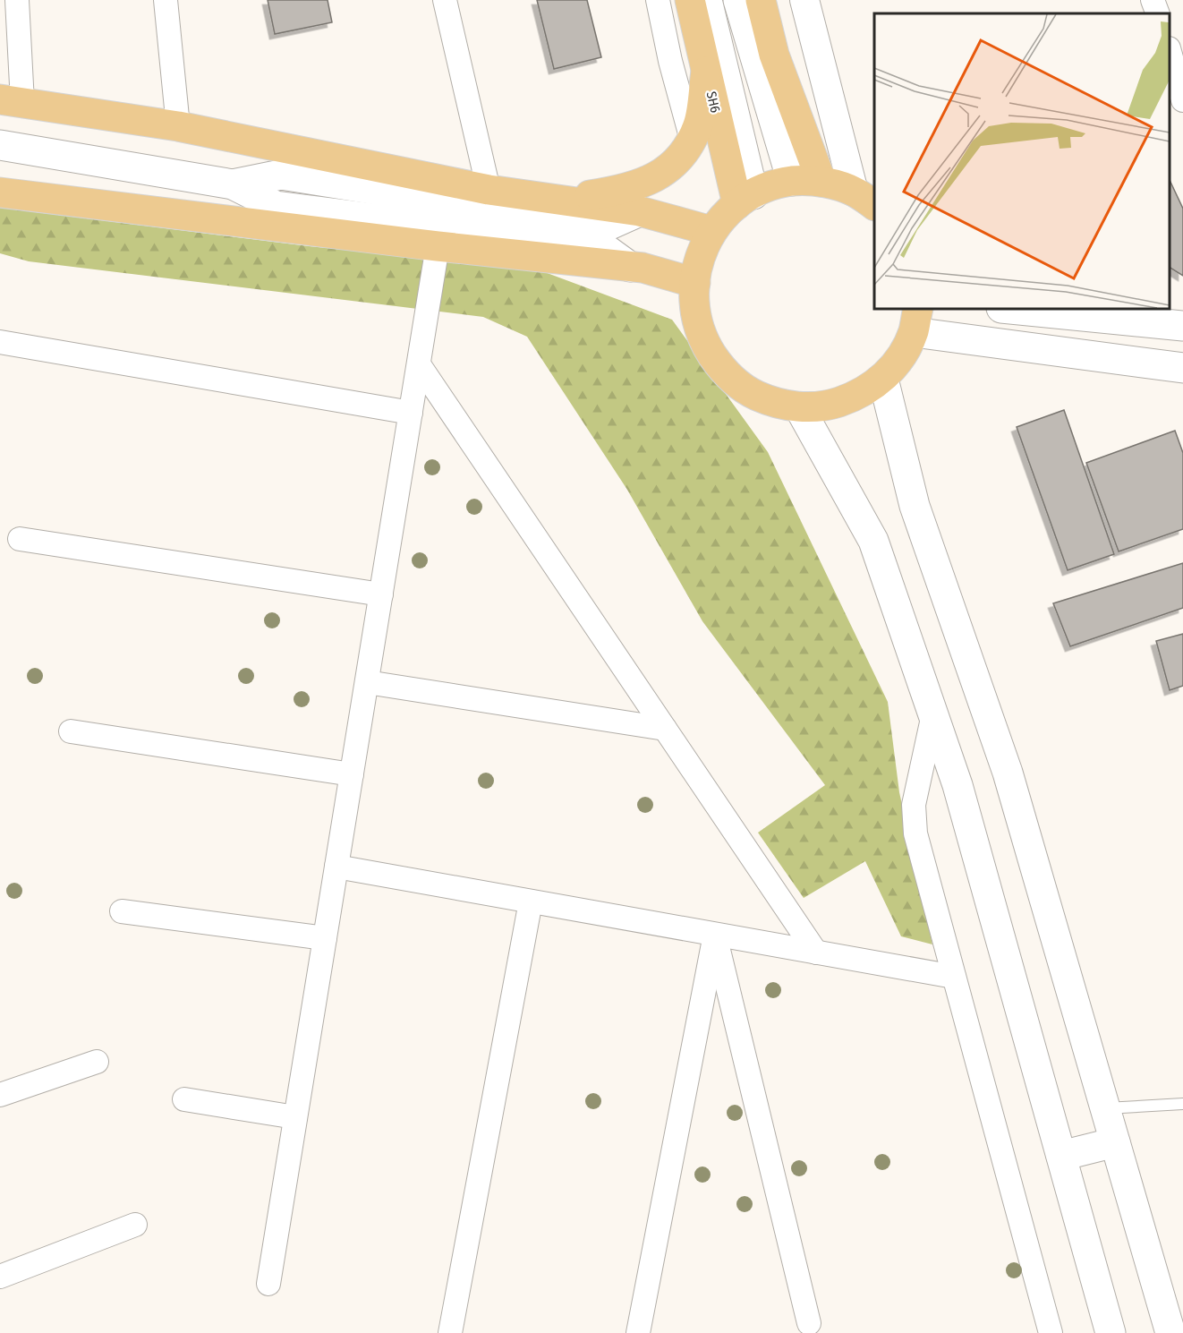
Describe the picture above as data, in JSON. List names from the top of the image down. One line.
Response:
{"streets":{"main road":["SH6"]}}
